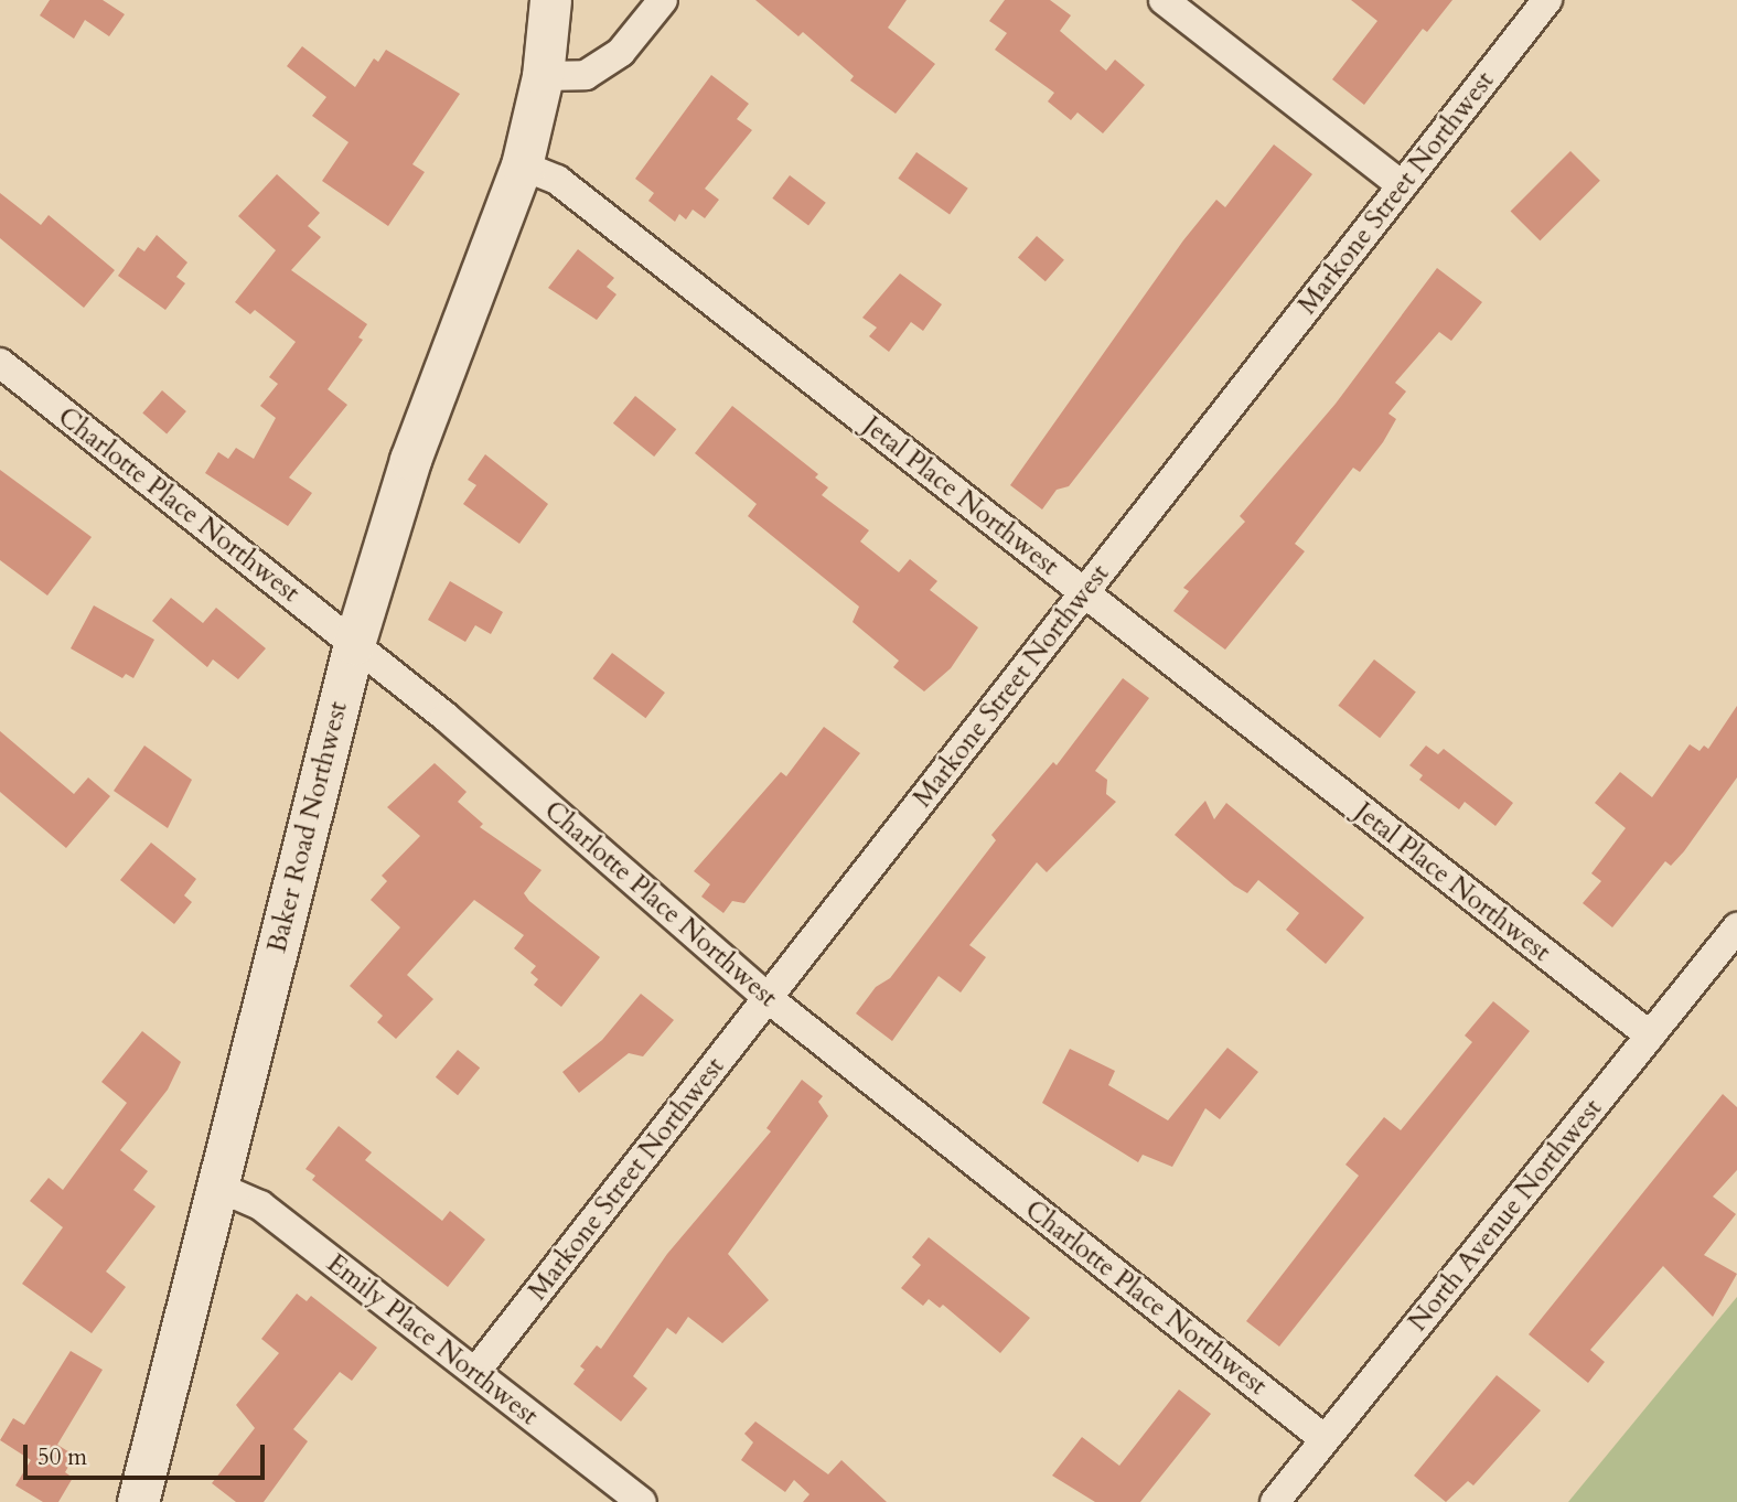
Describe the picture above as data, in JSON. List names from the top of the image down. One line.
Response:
{"streets":{"street":["Markone Street Northwest","Jetal Place Northwest","Charlotte Place Northwest","Baker Road Northwest","North Avenue Northwest","Emily Place Northwest"]},"crossings":[["Markone Street Northwest","Jetal Place Northwest"],["Markone Street Northwest","Charlotte Place Northwest"],["Markone Street Northwest","Emily Place Northwest"],["Jetal Place Northwest","Baker Road Northwest"],["Jetal Place Northwest","North Avenue Northwest"],["Charlotte Place Northwest","Baker Road Northwest"],["Charlotte Place Northwest","North Avenue Northwest"],["Baker Road Northwest","Emily Place Northwest"]],"scale_bar":"50 m"}
